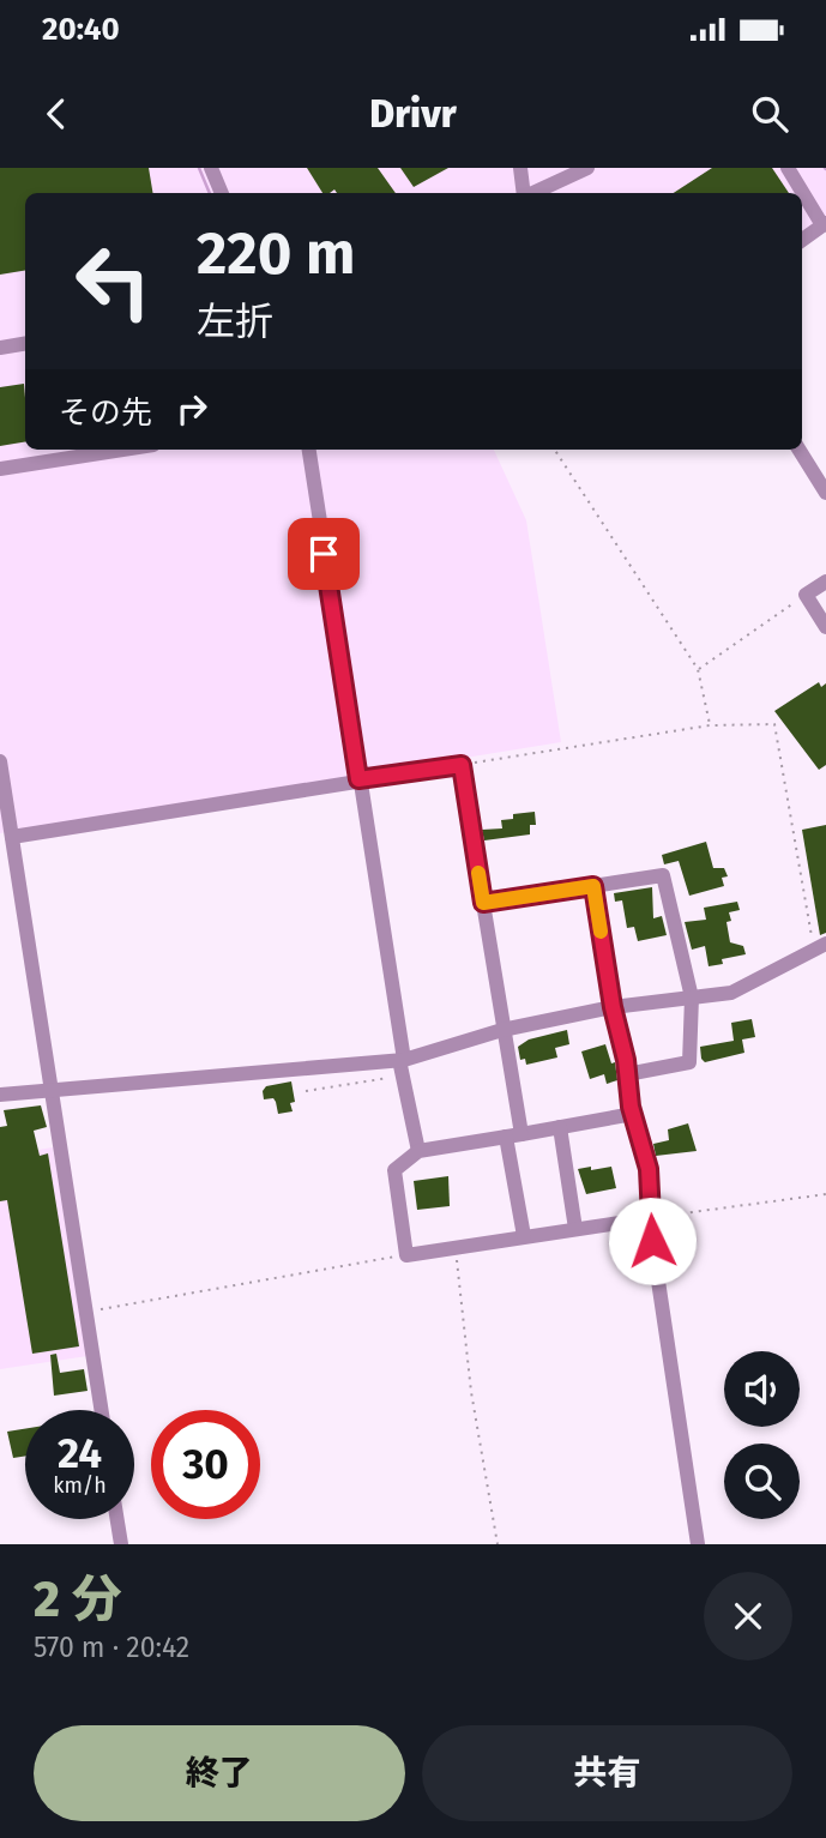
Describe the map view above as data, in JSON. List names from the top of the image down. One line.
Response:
{"page":{"status":"20:40","header":"Drivr","turn":["220 m","左折"],"then":"その先","speed":"24 km/h","limit":"30","heading":["2 分","570 m · 20:42"],"buttons":["終了","共有"]}}
